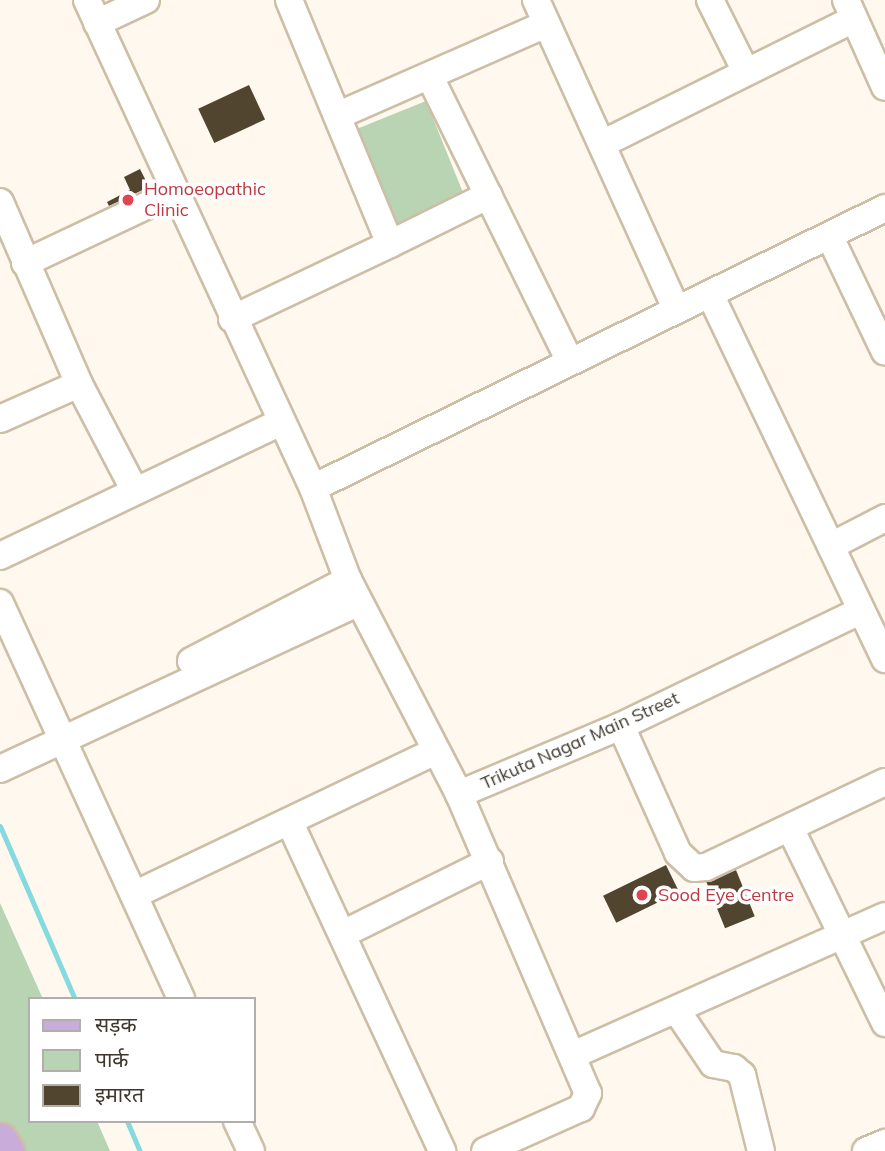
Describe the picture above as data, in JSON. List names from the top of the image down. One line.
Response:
{"streets":{"street":["Trikuta Nagar Main Street"]},"places":["Homoeopathic Clinic","Sood Eye Centre"],"legend":["सड़क","पार्क","इमारत"]}
